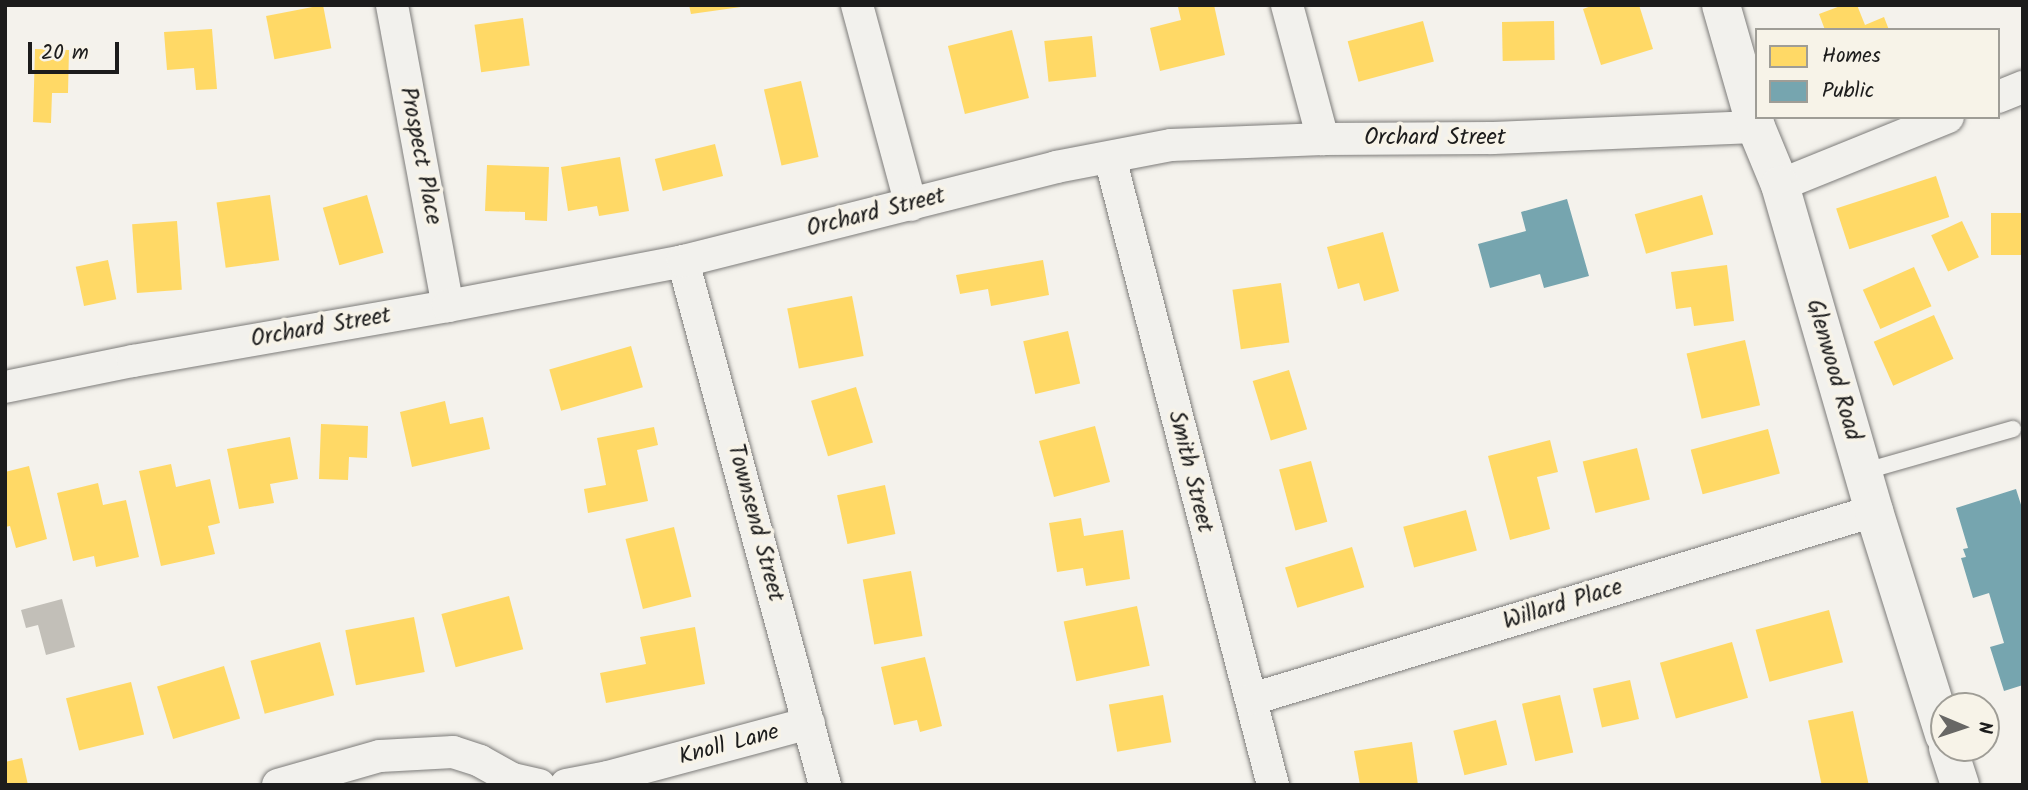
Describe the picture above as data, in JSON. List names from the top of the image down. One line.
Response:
{"streets":{"main road":["Glenwood Road"],"street":["Orchard Street","Prospect Place","Smith Street","Townsend Street","Willard Place","Knoll Lane"]},"crossings":[["Orchard Street","Prospect Place"],["Orchard Street","Glenwood Road"],["Orchard Street","Smith Street"],["Orchard Street","Townsend Street"],["Glenwood Road","Willard Place"],["Smith Street","Willard Place"],["Townsend Street","Knoll Lane"]],"legend":["Homes","Public"],"scale_bar":"20 m","north":"right"}
